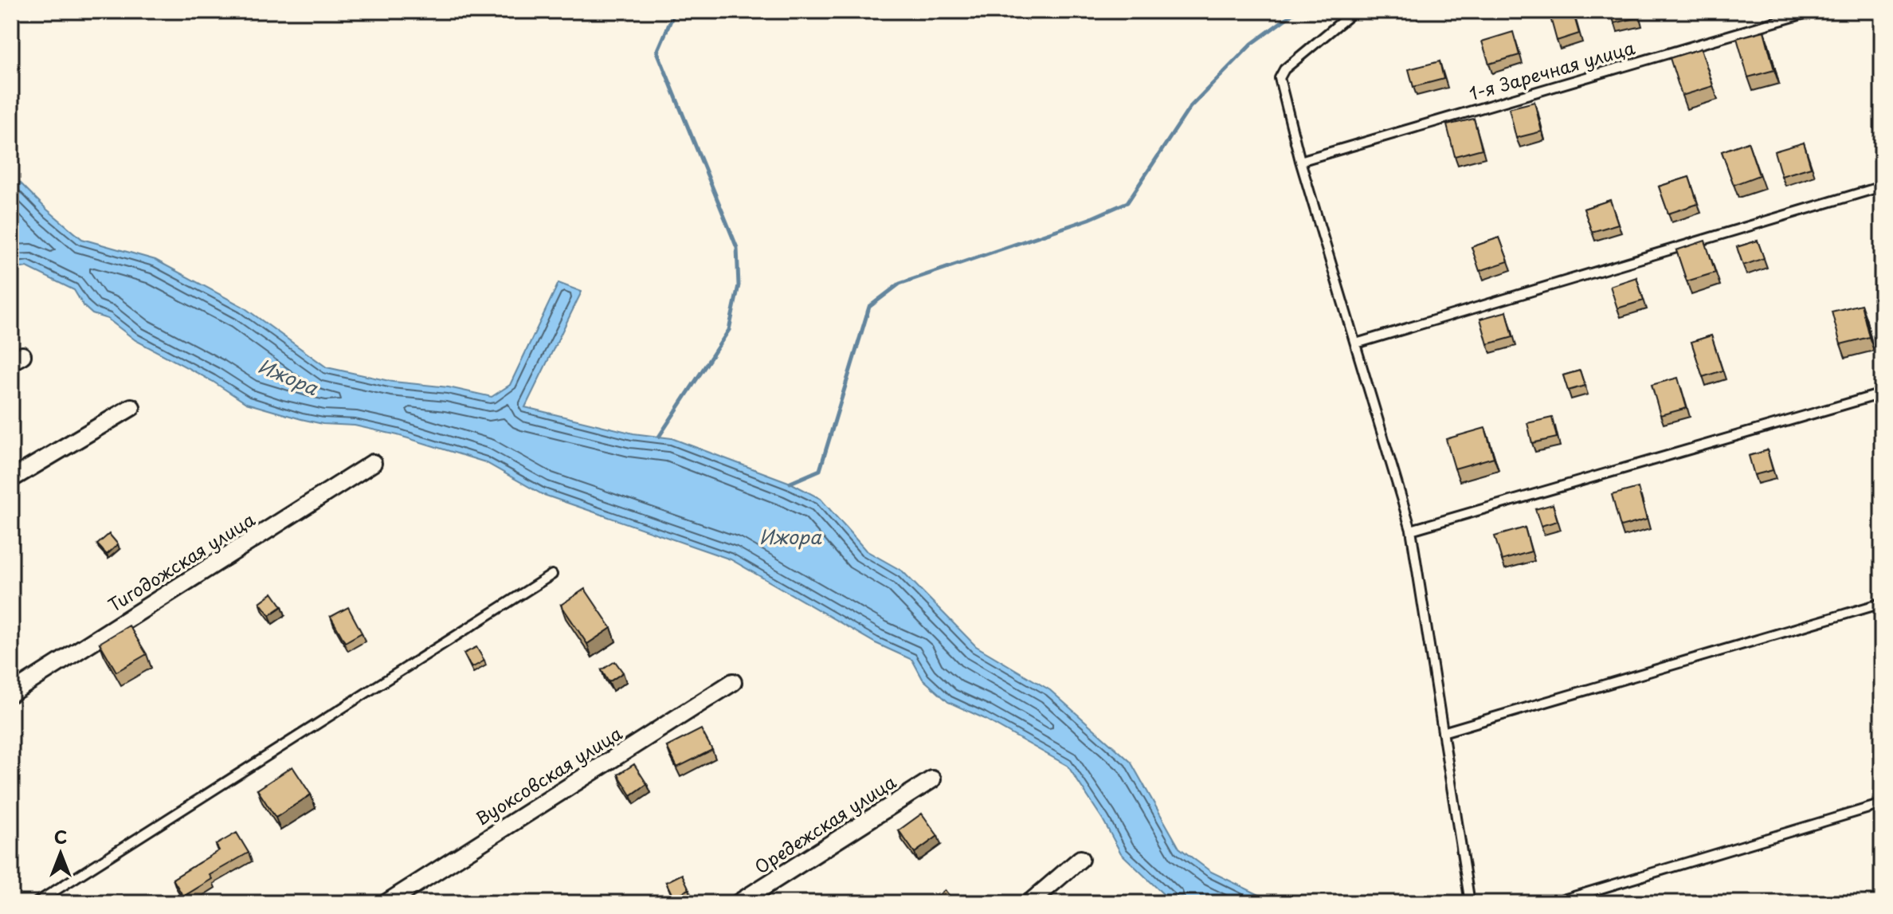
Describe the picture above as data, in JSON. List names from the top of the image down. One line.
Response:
{"streets":{"street":["Тигодожская улица","Вуоксовская улица","Оредежская улица"],"lane":["1-я Заречная улица"]},"water":["Ижора"],"north":"top"}
